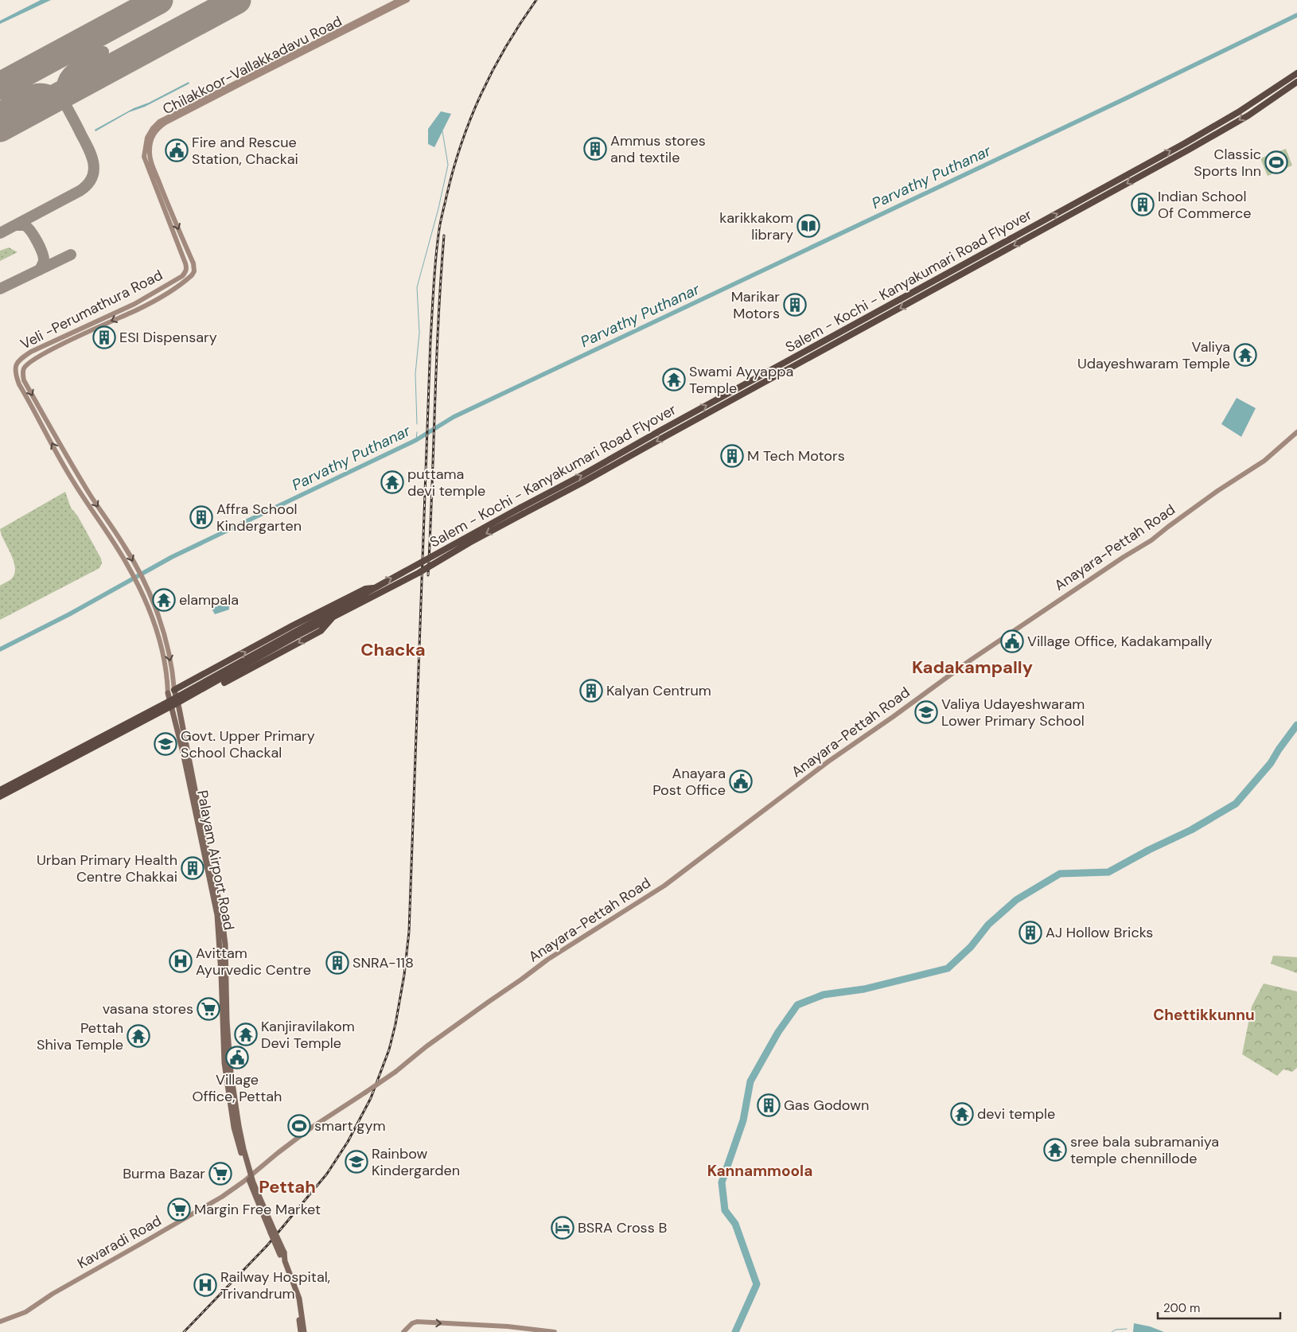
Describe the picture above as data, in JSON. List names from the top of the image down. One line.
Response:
{"streets":{"highway":["Salem - Kochi - Kanyakumari Road Flyover"],"main road":["Chilakkoor-Vallakkadavu Road","Veli -Perumathura Road","Anayara-Pettah Road","Palayam Airport Road","Kavaradi Road"]},"crossings":[["Chilakkoor-Vallakkadavu Road","Veli -Perumathura Road"],["Chilakkoor-Vallakkadavu Road","Palayam Airport Road"],["Veli -Perumathura Road","Palayam Airport Road"],["Anayara-Pettah Road","Kavaradi Road"],["Palayam Airport Road","Kavaradi Road"]],"districts":["Chacka","Kadakampally","Chettikkunnu","Kannammoola","Pettah"],"water":["Parvathy Puthanar"],"places":{"building":["Ammus stores and textile","Indian School Of Commerce","Marikar Motors","ESI Dispensary","M Tech Motors","Affra School Kindergarten","Kalyan Centrum","Urban Primary Health Centre Chakkai","AJ Hollow Bricks","SNRA-118","Gas Godown"],"public building":["Fire and Rescue Station, Chackai","Village Office, Kadakampally","Anayara Post Office","Village Office, Pettah"],"sports":["Classic Sports Inn","smart gym"],"library":["karikkakom library"],"temple":["Valiya Udayeshwaram Temple","Swami Ayyappa Temple","puttama devi temple","elampala","Kanjiravilakom Devi Temple","Pettah Shiva Temple","devi temple","sree bala subramaniya temple chennillode"],"school or university":["Valiya Udayeshwaram Lower Primary School","Govt. Upper Primary School Chackal","Rainbow Kindergarden"],"hospital":["Avittam Ayurvedic Centre","Railway Hospital, Trivandrum"],"supermarket":["vasana stores","Burma Bazar","Margin Free Market"],"hotel":["BSRA Cross B"]},"scale_bar":"200 m"}
